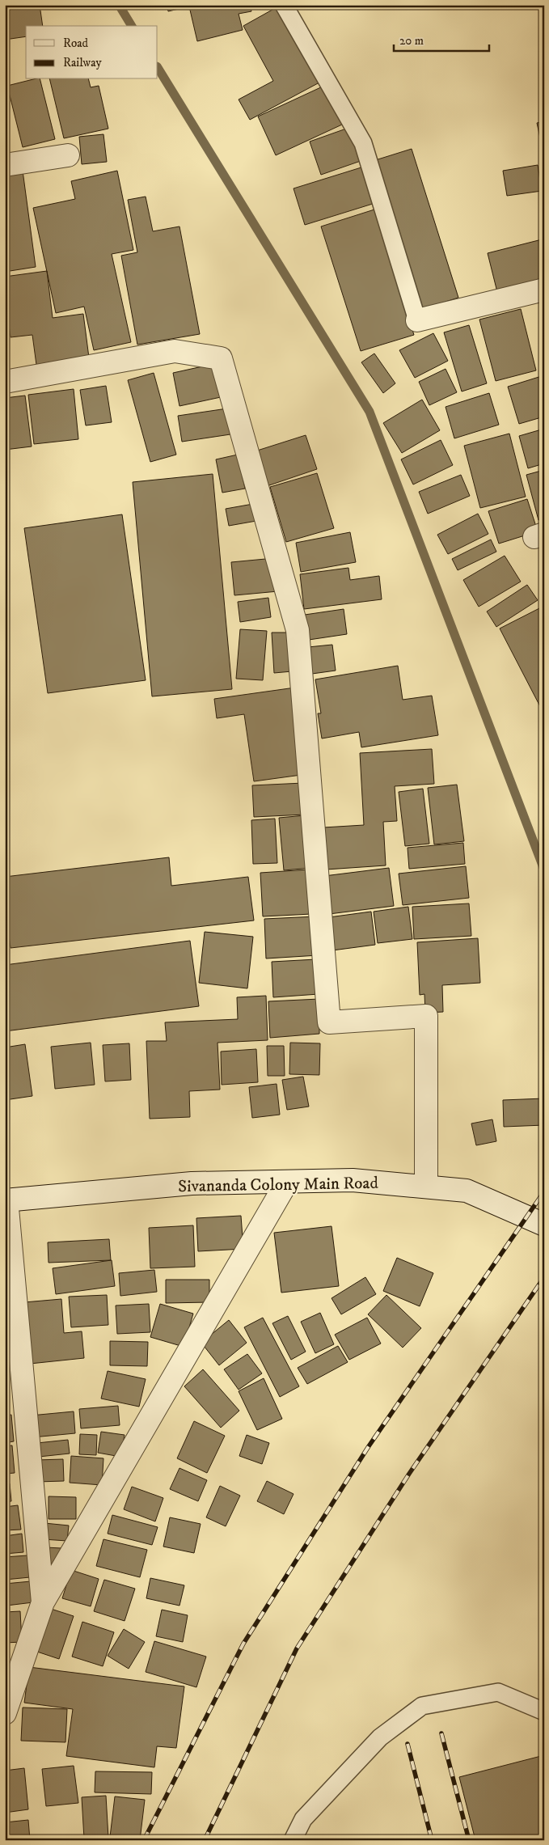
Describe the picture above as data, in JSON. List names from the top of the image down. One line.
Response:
{"streets":{"street":["Sivananda Colony Main Road"]},"legend":["Road","Railway"],"scale_bar":"20 m"}
